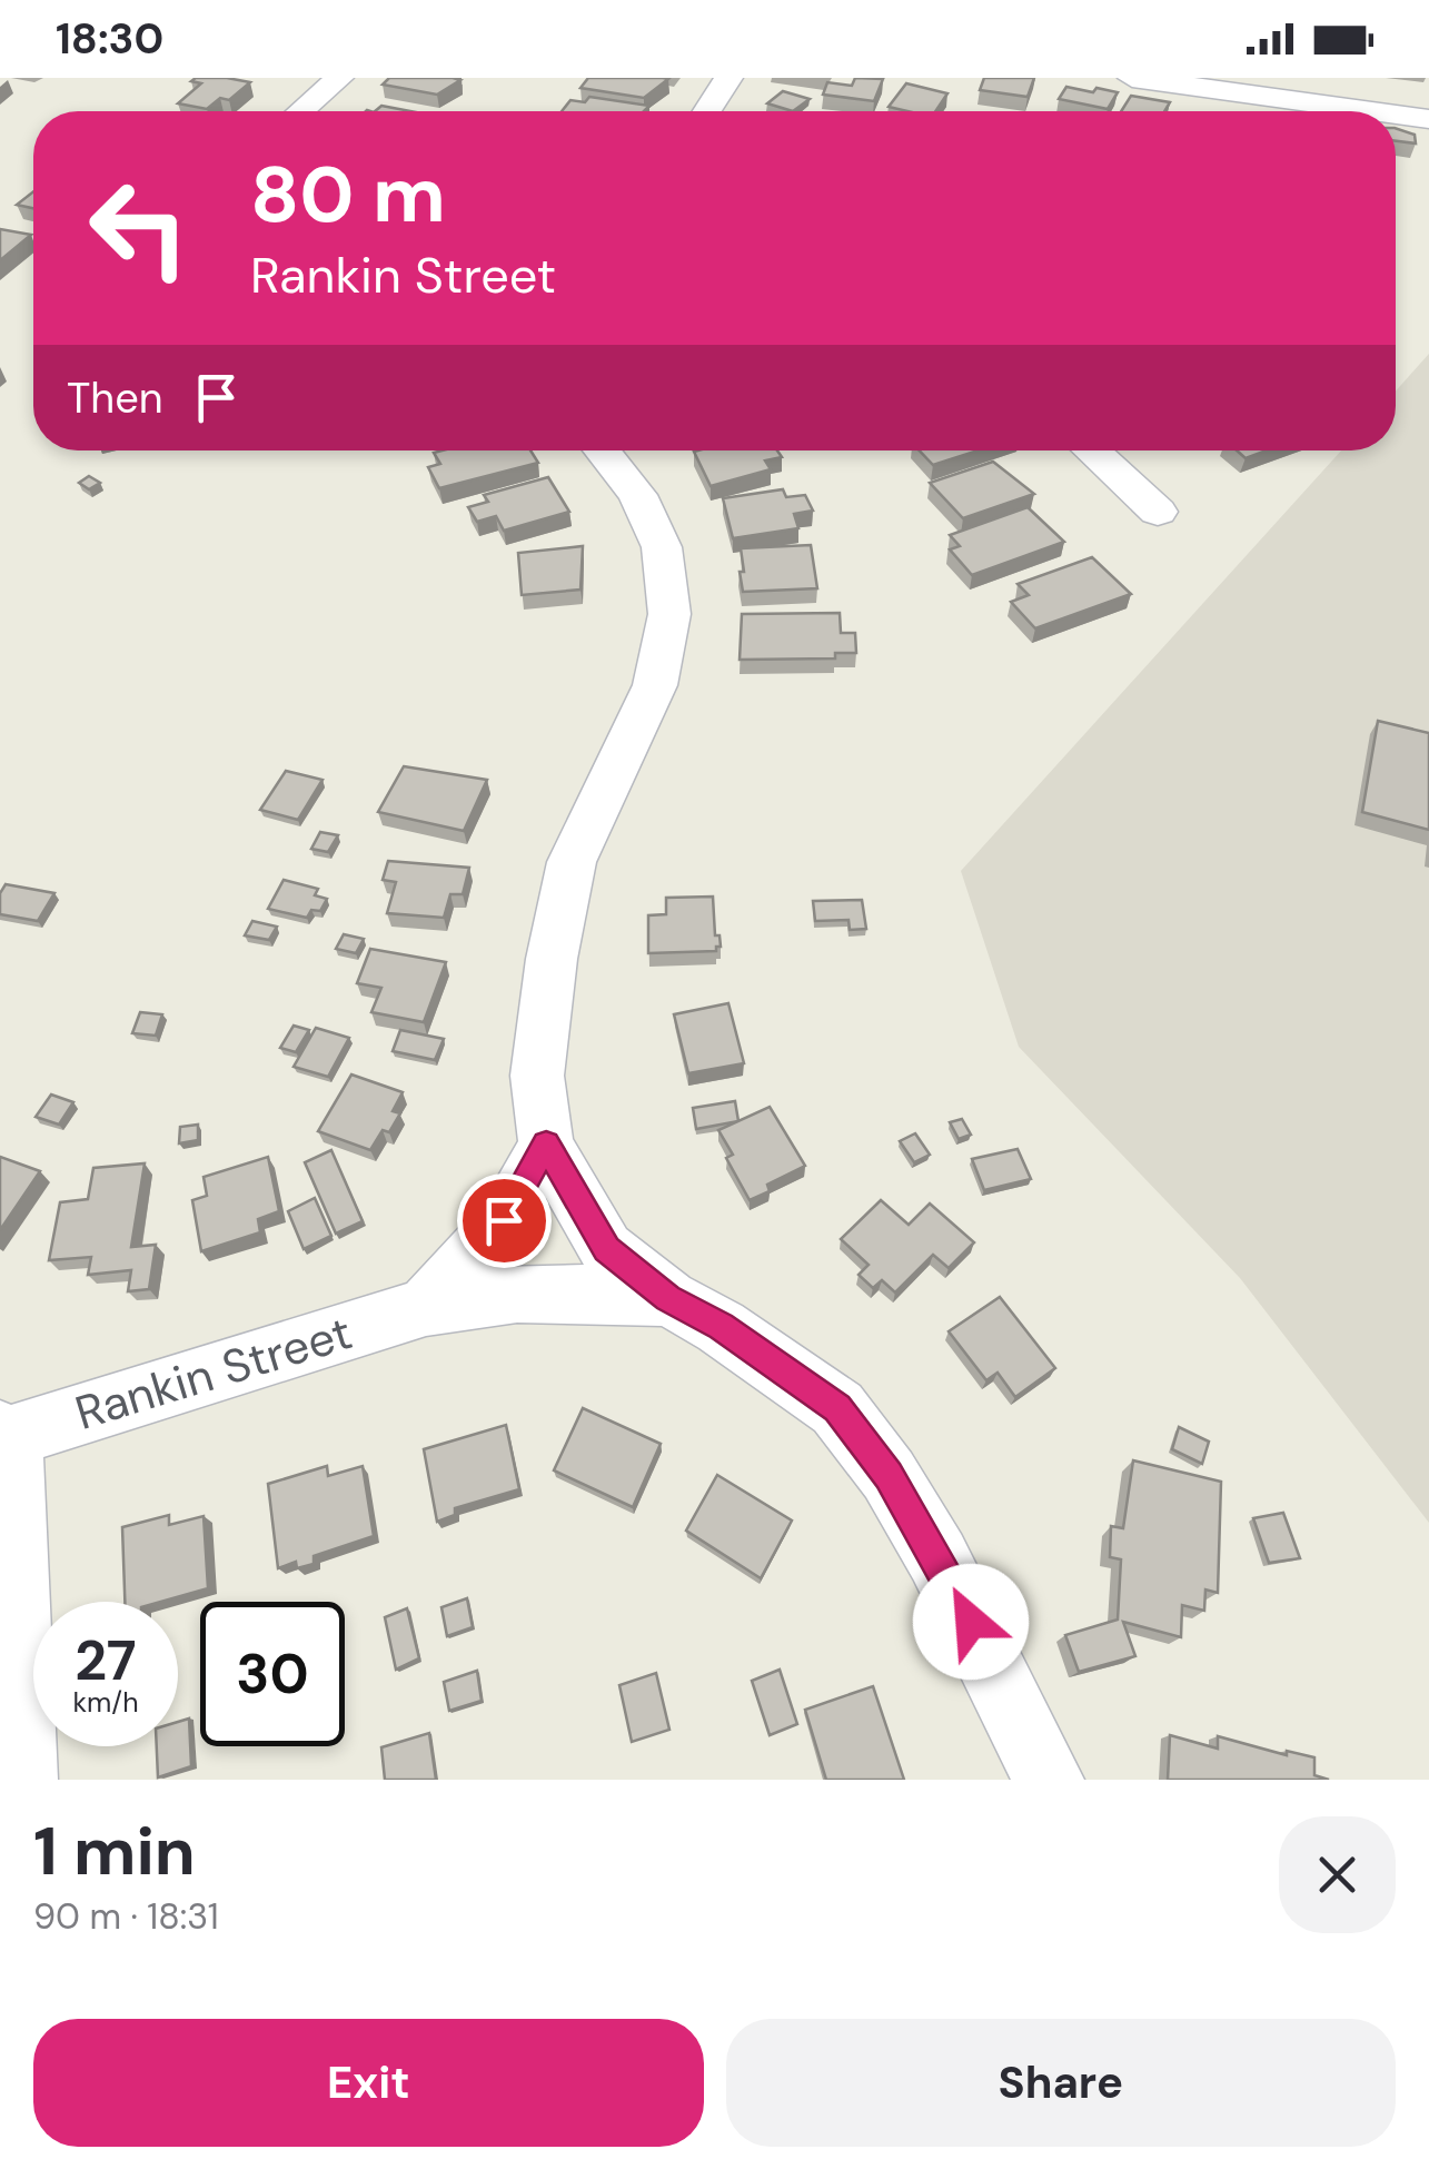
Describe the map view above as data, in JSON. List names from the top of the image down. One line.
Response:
{"streets":{"street":["Rankin Street"]},"page":{"status":"18:30","turn":["80 m","Rankin Street"],"then":"Then","speed":"27 km/h","limit":"30","heading":["1 min","90 m · 18:31"],"buttons":["Exit","Share"]}}
